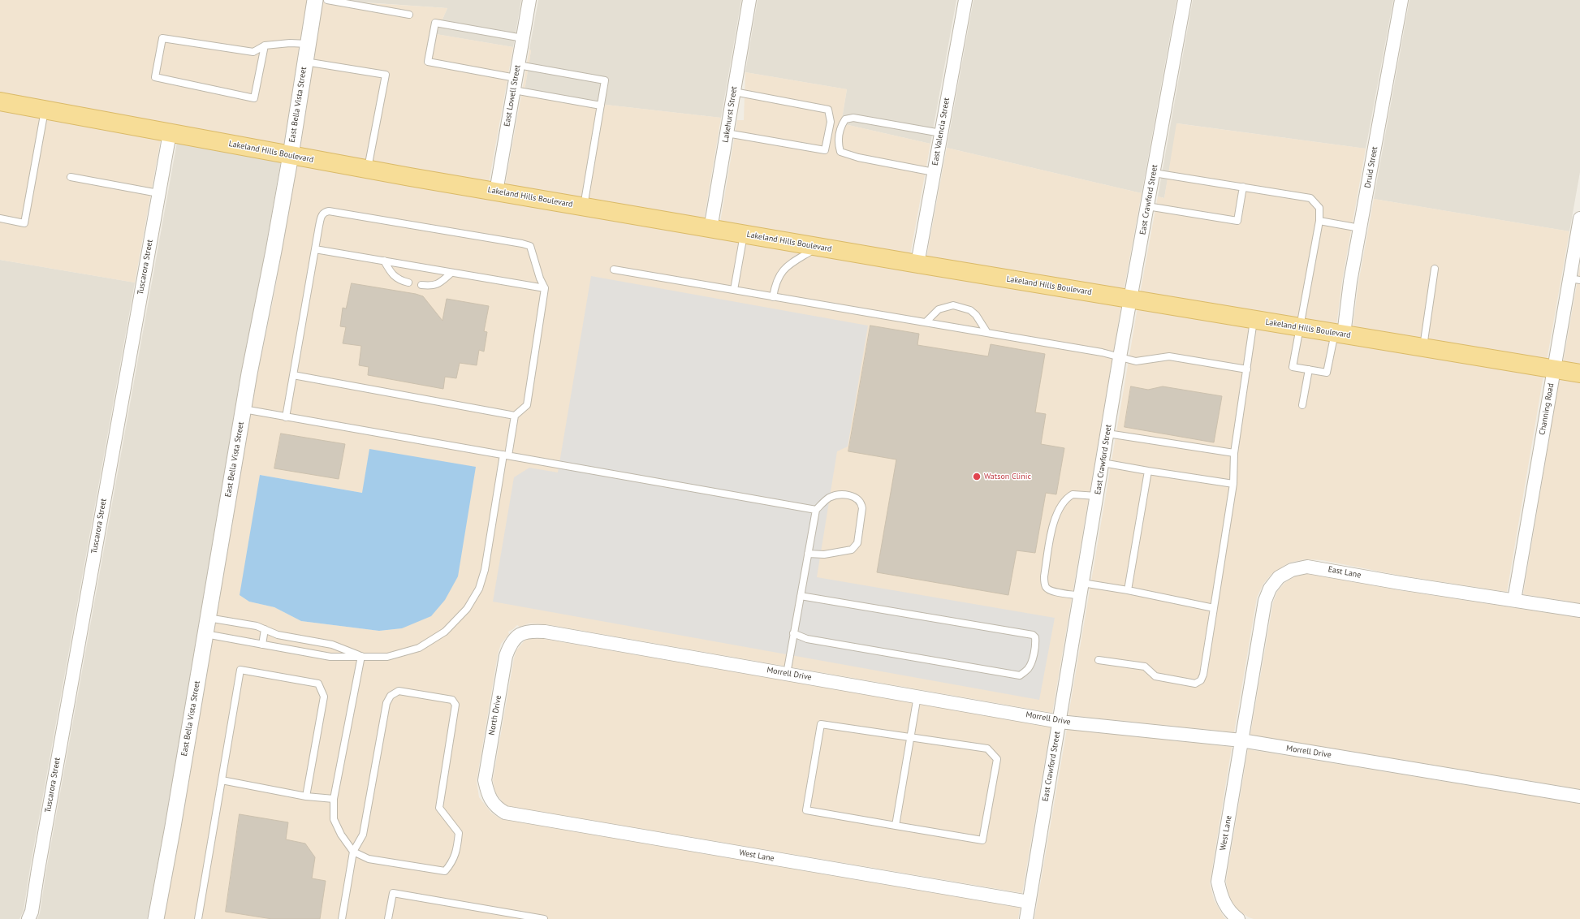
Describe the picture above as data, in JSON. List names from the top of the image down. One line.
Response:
{"streets":{"main road":["Lakeland Hills Boulevard"],"street":["East Lowell Street","East Bella Vista Street","Lakehurst Street","East Valencia Street","Druid Street","East Crawford Street","Tuscarora Street","Channing Road","East Lane","Morrell Drive","North Drive","West Lane"]},"crossings":[["East Lowell Street","Lakeland Hills Boulevard"],["East Bella Vista Street","Lakeland Hills Boulevard"],["Lakehurst Street","Lakeland Hills Boulevard"],["East Valencia Street","Lakeland Hills Boulevard"],["Lakeland Hills Boulevard","Druid Street"],["Lakeland Hills Boulevard","East Crawford Street"],["Lakeland Hills Boulevard","Tuscarora Street"],["Lakeland Hills Boulevard","Channing Road"],["East Crawford Street","Morrell Drive"],["East Crawford Street","West Lane"],["Channing Road","East Lane"],["East Lane","Morrell Drive"],["East Lane","West Lane"],["Morrell Drive","North Drive"],["Morrell Drive","West Lane"],["North Drive","West Lane"]],"places":["Watson Clinic"]}
